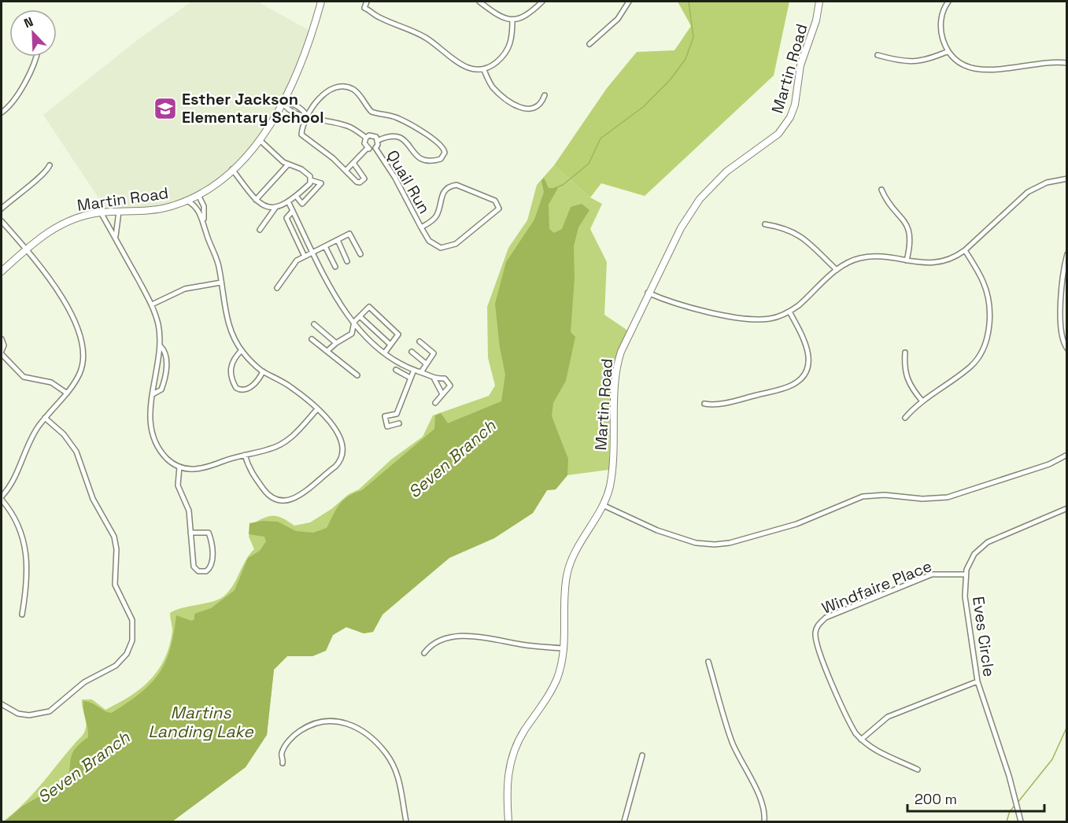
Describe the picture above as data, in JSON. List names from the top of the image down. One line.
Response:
{"streets":{"street":["Martin Road","Quail Run","Windfaire Place","Eves Circle"]},"crossings":[["Windfaire Place","Eves Circle"]],"water":["Seven Branch","Martins Landing Lake"],"places":{"school or university":["Esther Jackson Elementary School"]},"scale_bar":"200 m","north":"top left"}
